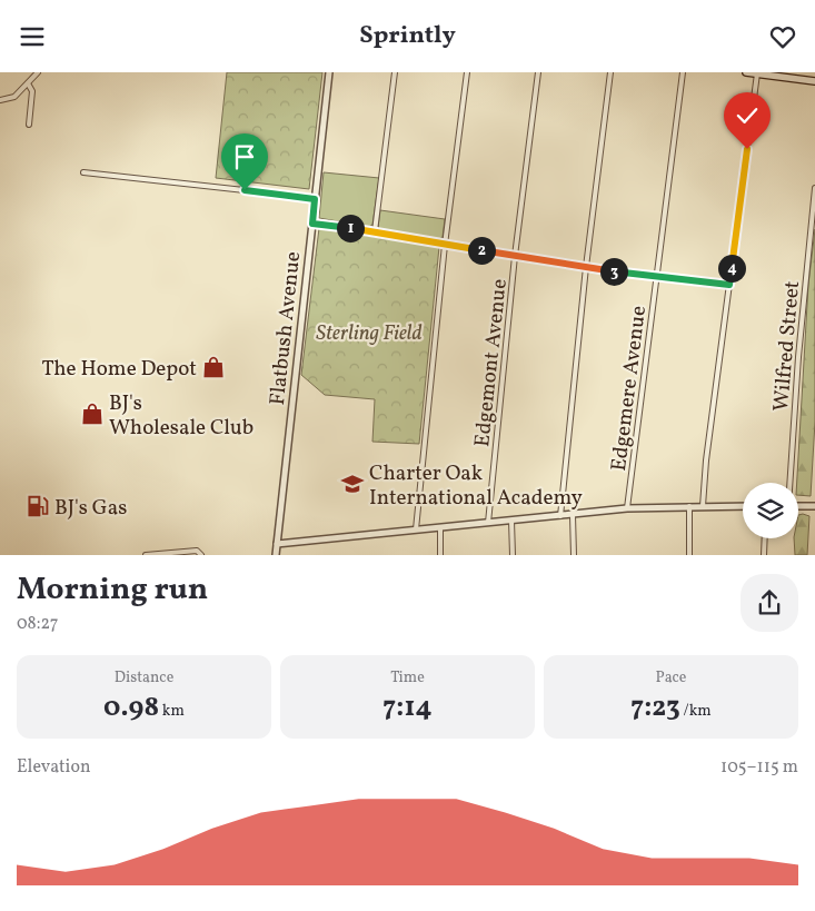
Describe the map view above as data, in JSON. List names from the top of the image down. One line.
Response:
{"streets":{"street":["Flatbush Avenue","Wilfred Street","Edgemont Avenue","Edgemere Avenue"]},"parks":["Sterling Field"],"places":{"shop":["The Home Depot","BJ's Wholesale Club"],"school or university":["Charter Oak International Academy"],"fuel station":["BJ's Gas"]},"page":{"header":"Sprintly","pins":["1","2","4","3"],"heading":["Morning run","08:27"],"stats":[["Distance","0.98 km"],["Time","7:14"],["Pace","7:23 /km"]],"chart":["Elevation","105–115 m"]}}
